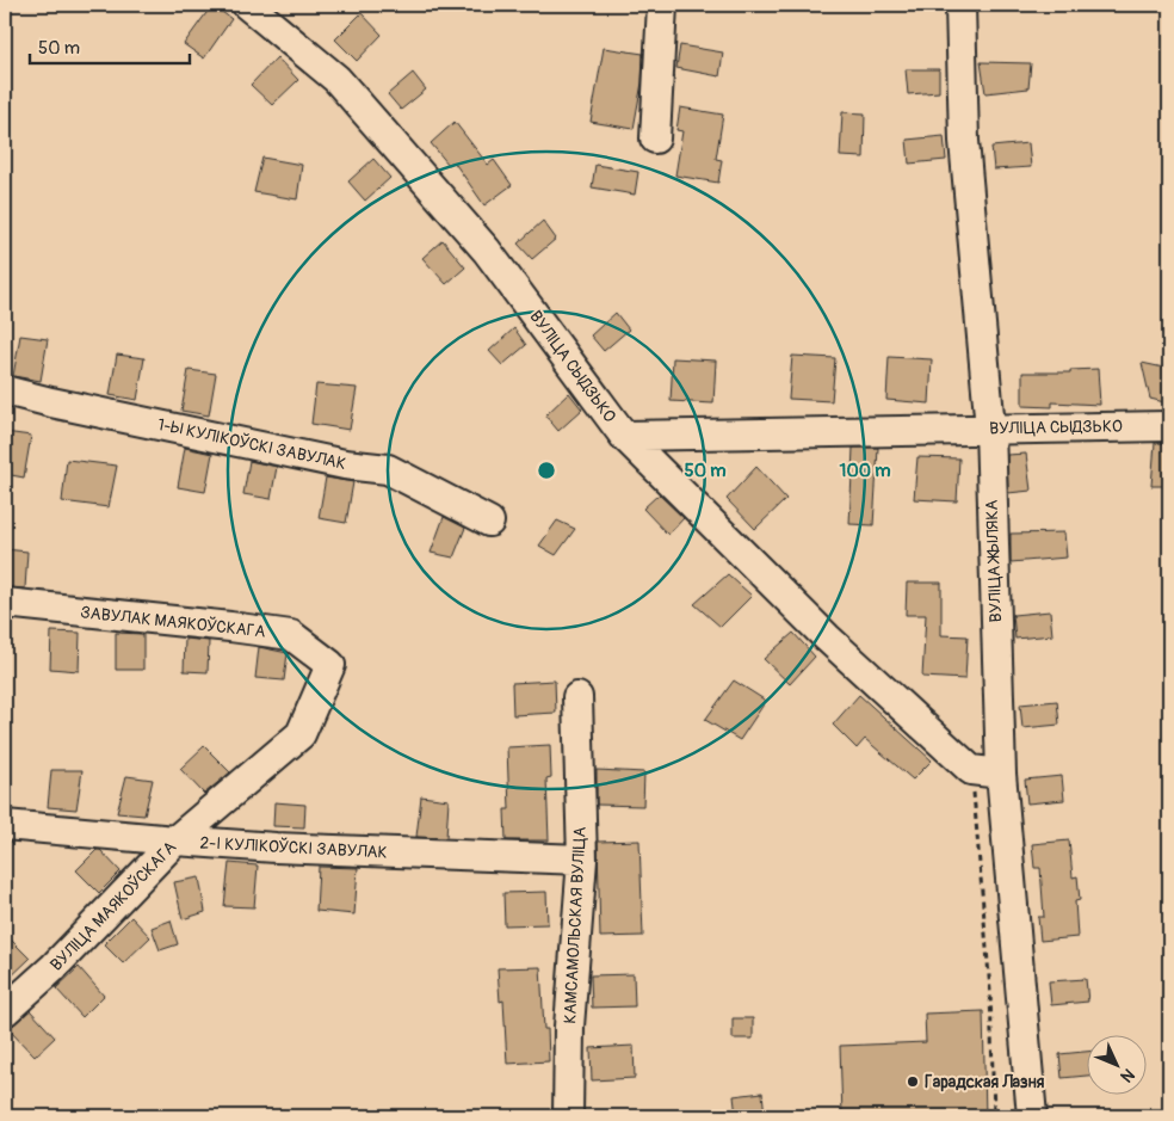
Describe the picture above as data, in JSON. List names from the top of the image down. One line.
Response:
{"streets":{"street":["ВУЛІЦА СЫДЗЬКО","1-Ы КУЛІКОЎСКІ ЗАВУЛАК","ВУЛІЦА ЖЫЛЯКА","ЗАВУЛАК МАЯКОЎСКАГА","2-І КУЛІКОЎСКІ ЗАВУЛАК","ВУЛІЦА МАЯКОЎСКАГА","КАМСАМОЛЬСКАЯ ВУЛІЦА"]},"crossings":[["ВУЛІЦА СЫДЗЬКО","ВУЛІЦА ЖЫЛЯКА"],["ЗАВУЛАК МАЯКОЎСКАГА","ВУЛІЦА МАЯКОЎСКАГА"],["2-І КУЛІКОЎСКІ ЗАВУЛАК","ВУЛІЦА МАЯКОЎСКАГА"],["2-І КУЛІКОЎСКІ ЗАВУЛАК","КАМСАМОЛЬСКАЯ ВУЛІЦА"]],"places":["Гарадская Лазня"],"scale_bar":"50 m","north":"bottom right","rings":["50 m","100 m"]}
